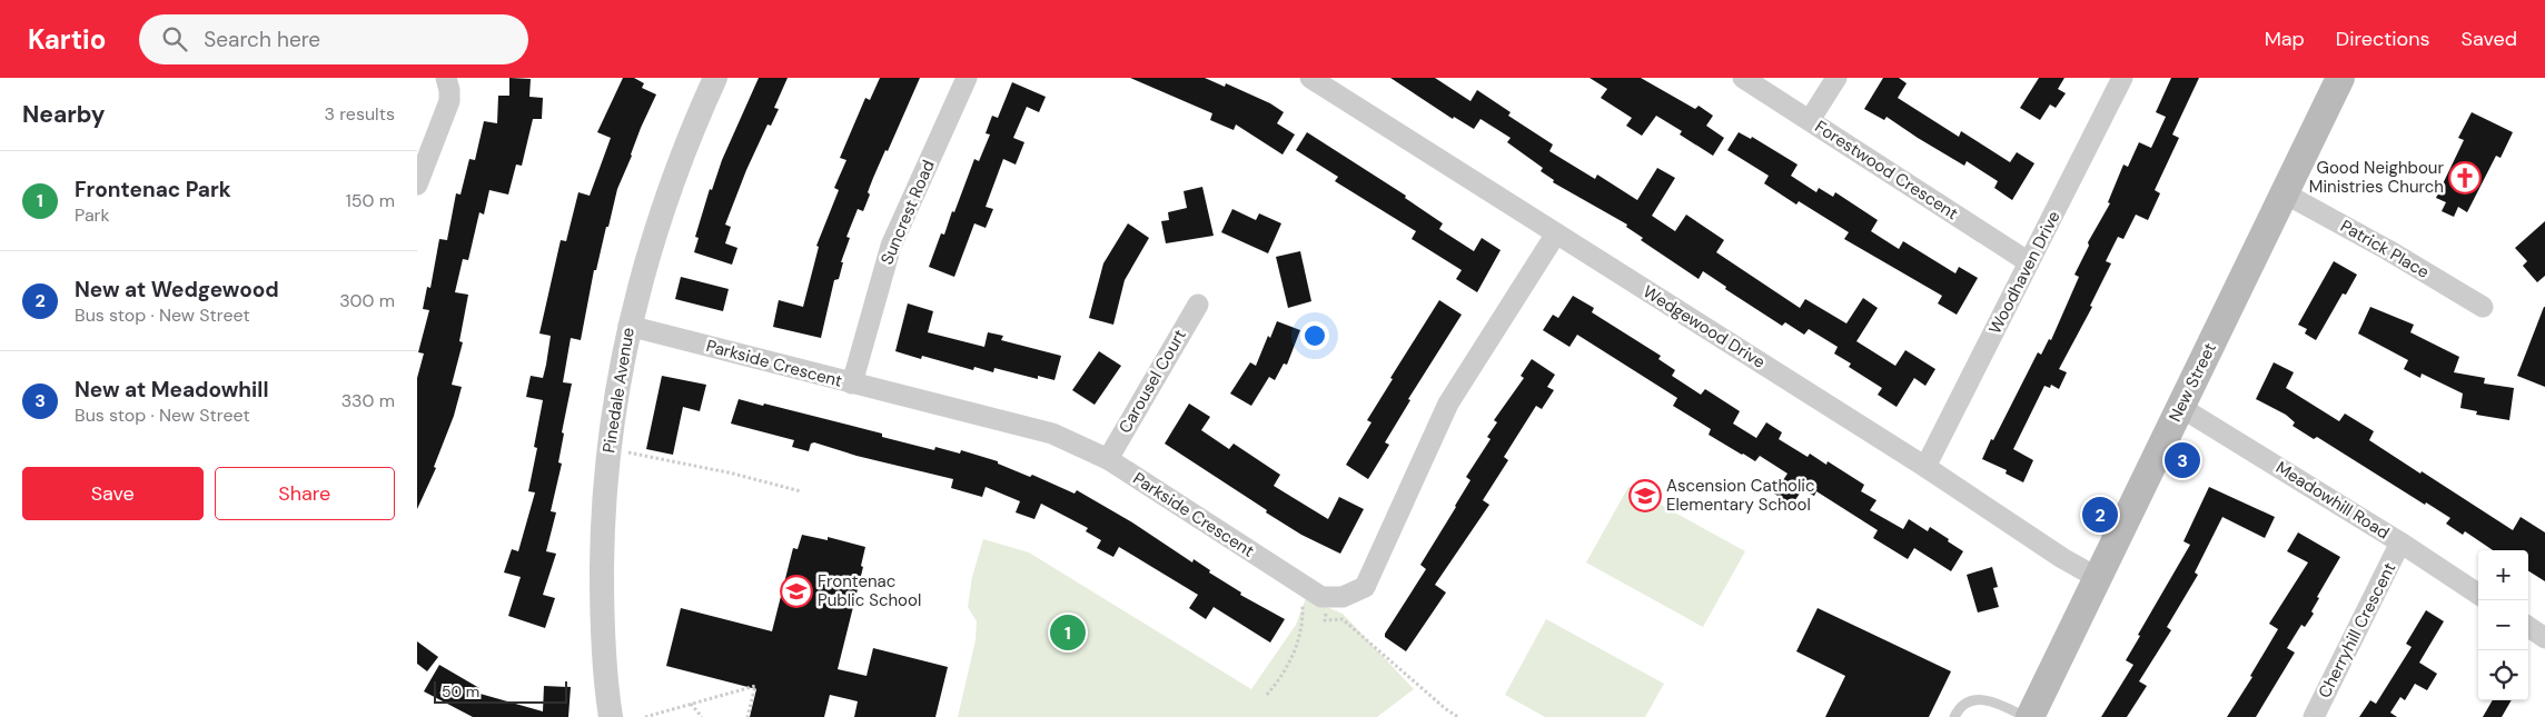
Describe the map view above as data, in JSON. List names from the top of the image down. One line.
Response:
{"streets":{"main road":["New Street"],"street":["Forestwood Crescent","Suncrest Road","Patrick Place","Woodhaven Drive","Wedgewood Drive","Parkside Crescent","Carousel Court","Pinedale Avenue","Meadowhill Road","Cherryhill Crescent"]},"crossings":[["Forestwood Crescent","Woodhaven Drive"],["Suncrest Road","Parkside Crescent"],["Patrick Place","New Street"],["Woodhaven Drive","Wedgewood Drive"],["Wedgewood Drive","New Street"],["Parkside Crescent","Carousel Court"],["Parkside Crescent","Pinedale Avenue"],["New Street","Meadowhill Road"],["Meadowhill Road","Cherryhill Crescent"]],"places":{"church":["Good Neighbour Ministries Church"],"school or university":["Ascension Catholic Elementary School","Frontenac Public School"]},"scale_bar":"50 m","page":{"header":"Kartio","search":"Search here","nav":["Map","Directions","Saved"],"heading":["Nearby","3 results"],"list":[{"mark":"1","name":"Frontenac Park","note":"Park","value":"150 m"},{"mark":"2","name":"New at Wedgewood","note":"Bus stop · New Street","value":"300 m"},{"mark":"3","name":"New at Meadowhill","note":"Bus stop · New Street","value":"330 m"}],"pins":["3","2","1"],"buttons":["Save","Share"],"map_buttons":["+","−"],"scale":"50 m"}}
